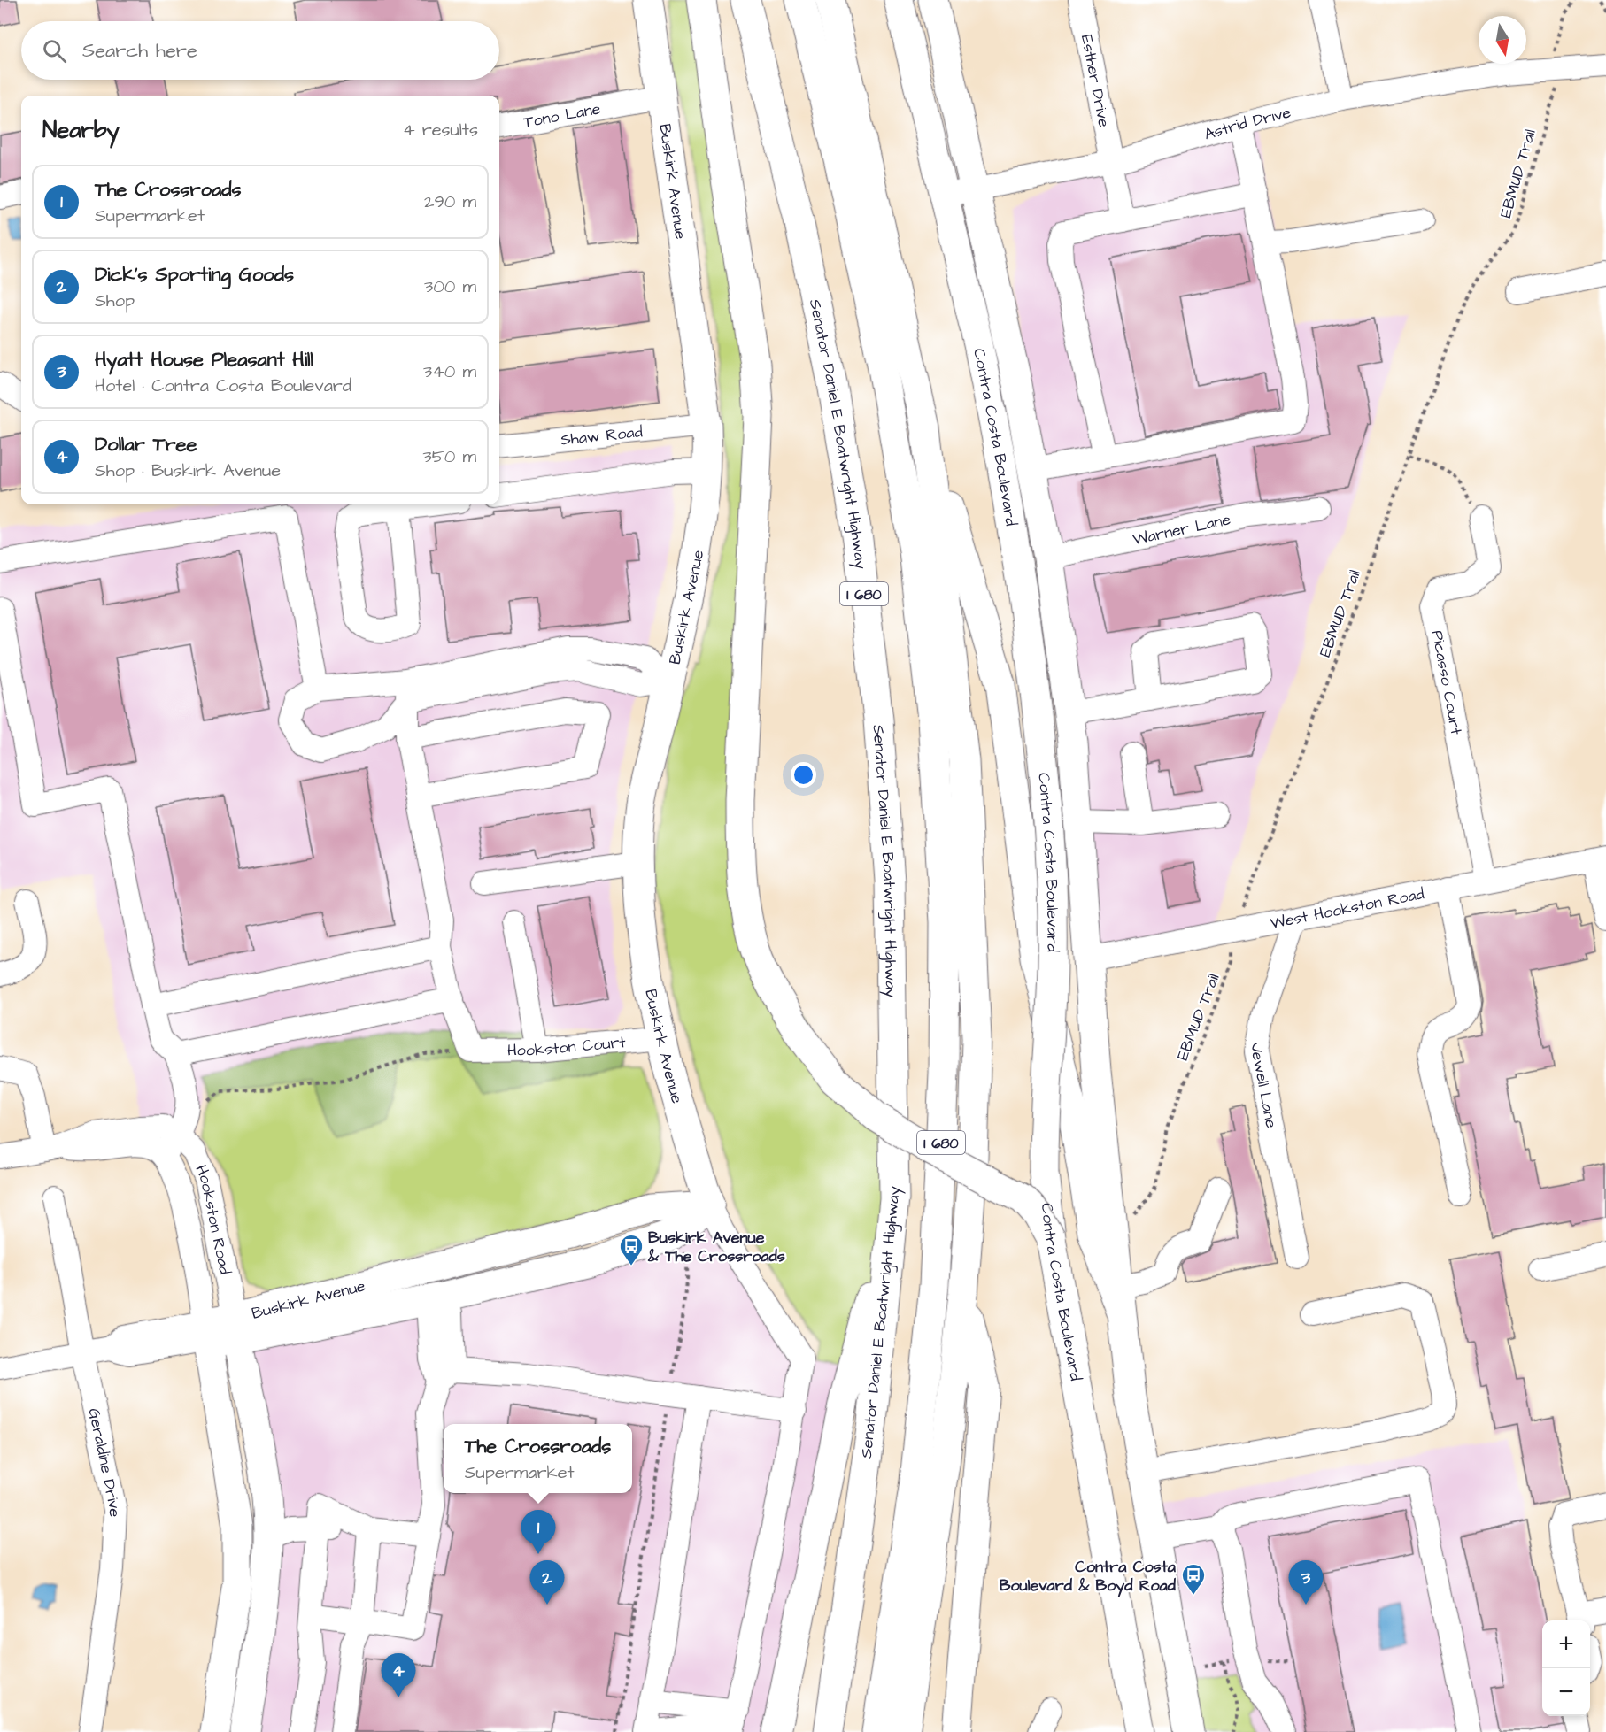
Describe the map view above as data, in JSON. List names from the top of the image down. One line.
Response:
{"streets":{"main road":["Buskirk Avenue","Senator Daniel E Boatwright Highway","Contra Costa Boulevard","I 680"],"street":["Esther Drive","Tono Lane","Astrid Drive","Shaw Road","Warner Lane","Picasso Court","West Hookston Road","Hookston Court","Jewell Lane","Hookston Road","Geraldine Drive"],"path":["EBMUD Trail"]},"crossings":[["Esther Drive","Astrid Drive"],["Tono Lane","Buskirk Avenue"],["Astrid Drive","EBMUD Trail"],["Astrid Drive","Contra Costa Boulevard"],["EBMUD Trail","Contra Costa Boulevard"],["EBMUD Trail","West Hookston Road"],["Buskirk Avenue","Shaw Road"],["Buskirk Avenue","Hookston Court"],["Buskirk Avenue","Hookston Road"],["Contra Costa Boulevard","Warner Lane"],["Contra Costa Boulevard","West Hookston Road"],["Picasso Court","West Hookston Road"],["West Hookston Road","Jewell Lane"]],"places":{"bus stop":["Buskirk Avenue & The Crossroads","Contra Costa Boulevard & Boyd Road"]},"north":"bottom","page":{"search":"Search here","heading":["Nearby","4 results"],"list":[{"mark":"1","name":"The Crossroads","note":"Supermarket","value":"290 m"},{"mark":"2","name":"Dick's Sporting Goods","note":"Shop","value":"300 m"},{"mark":"3","name":"Hyatt House Pleasant Hill","note":"Hotel · Contra Costa Boulevard","value":"340 m"},{"mark":"4","name":"Dollar Tree","note":"Shop · Buskirk Avenue","value":"350 m"}],"popup":["The Crossroads","Supermarket"],"pins":["1","2","3","4"],"map_buttons":["+","−"]}}
